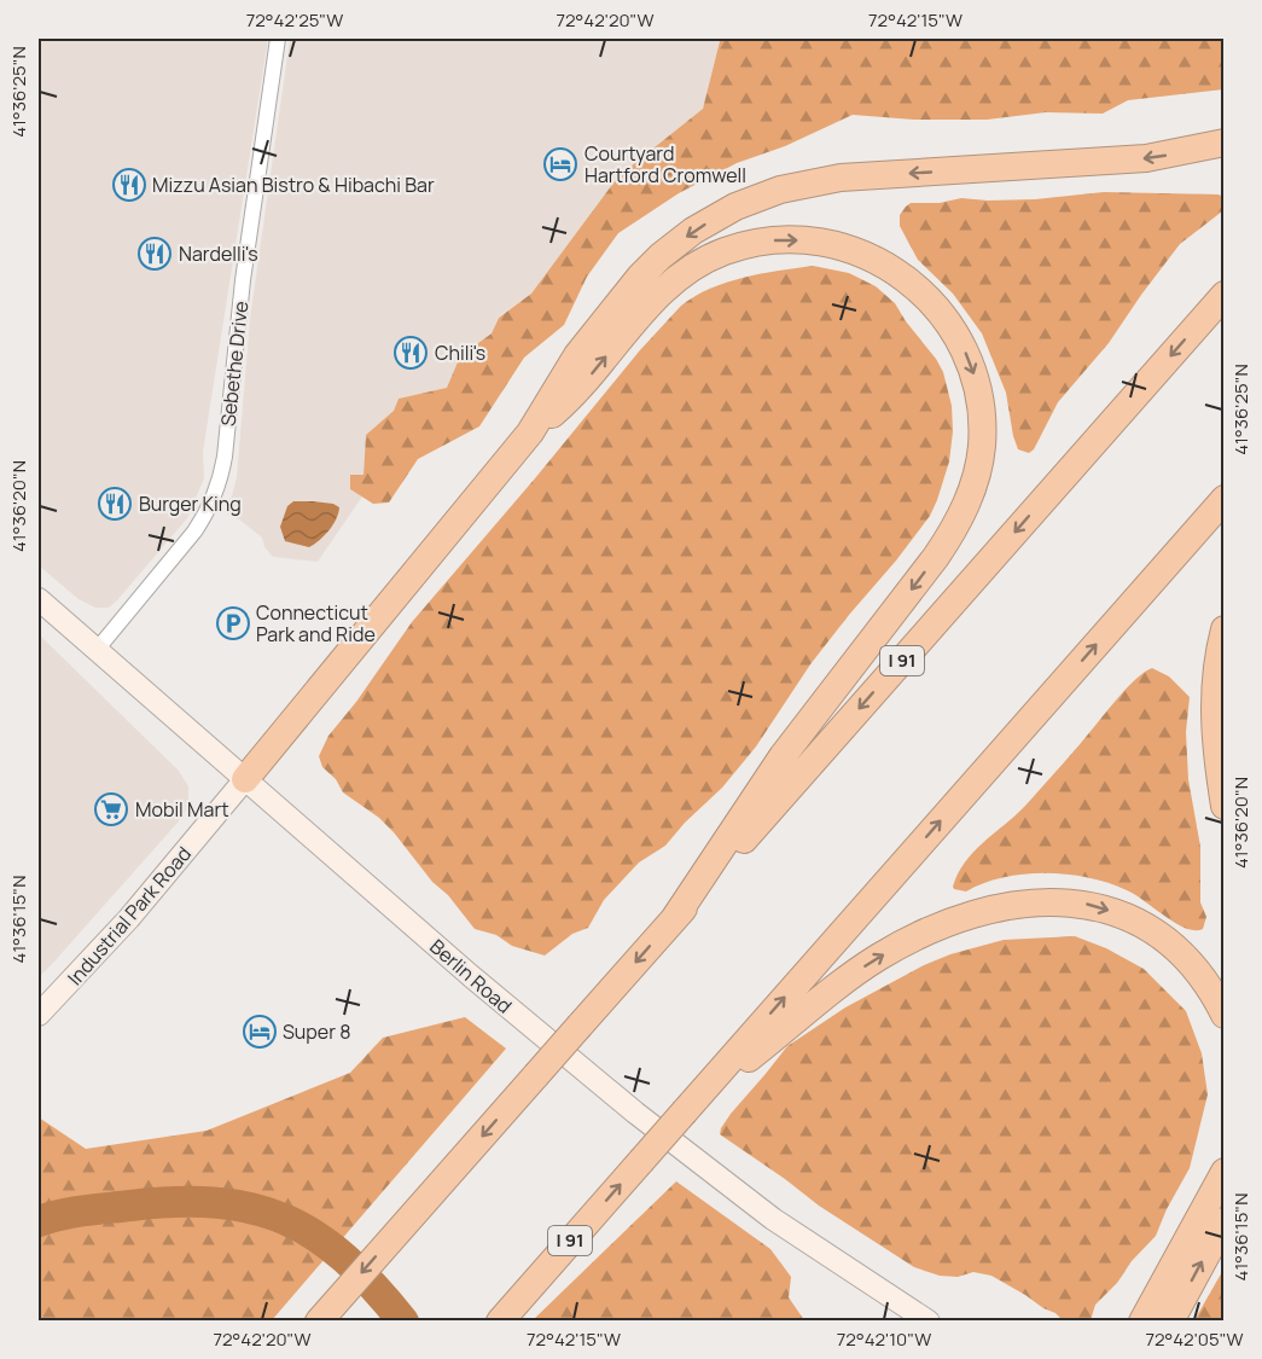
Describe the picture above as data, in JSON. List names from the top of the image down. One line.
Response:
{"streets":{"highway":["I 91"],"main road":["Industrial Park Road","Berlin Road"],"street":["Sebethe Drive"]},"crossings":[["Sebethe Drive","Berlin Road"],["Industrial Park Road","Berlin Road"]],"places":{"hotel":["Courtyard Hartford Cromwell","Super 8"],"restaurant":["Mizzu Asian Bistro & Hibachi Bar","Nardelli's","Chili's","Burger King"],"parking":["Connecticut Park and Ride"],"supermarket":["Mobil Mart"]},"coordinates":["72°42'25\"W","72°42'20\"W","72°42'15\"W","41°36'25\"N","41°36'20\"N","41°36'15\"N","72°42'10\"W","72°42'05\"W"]}
